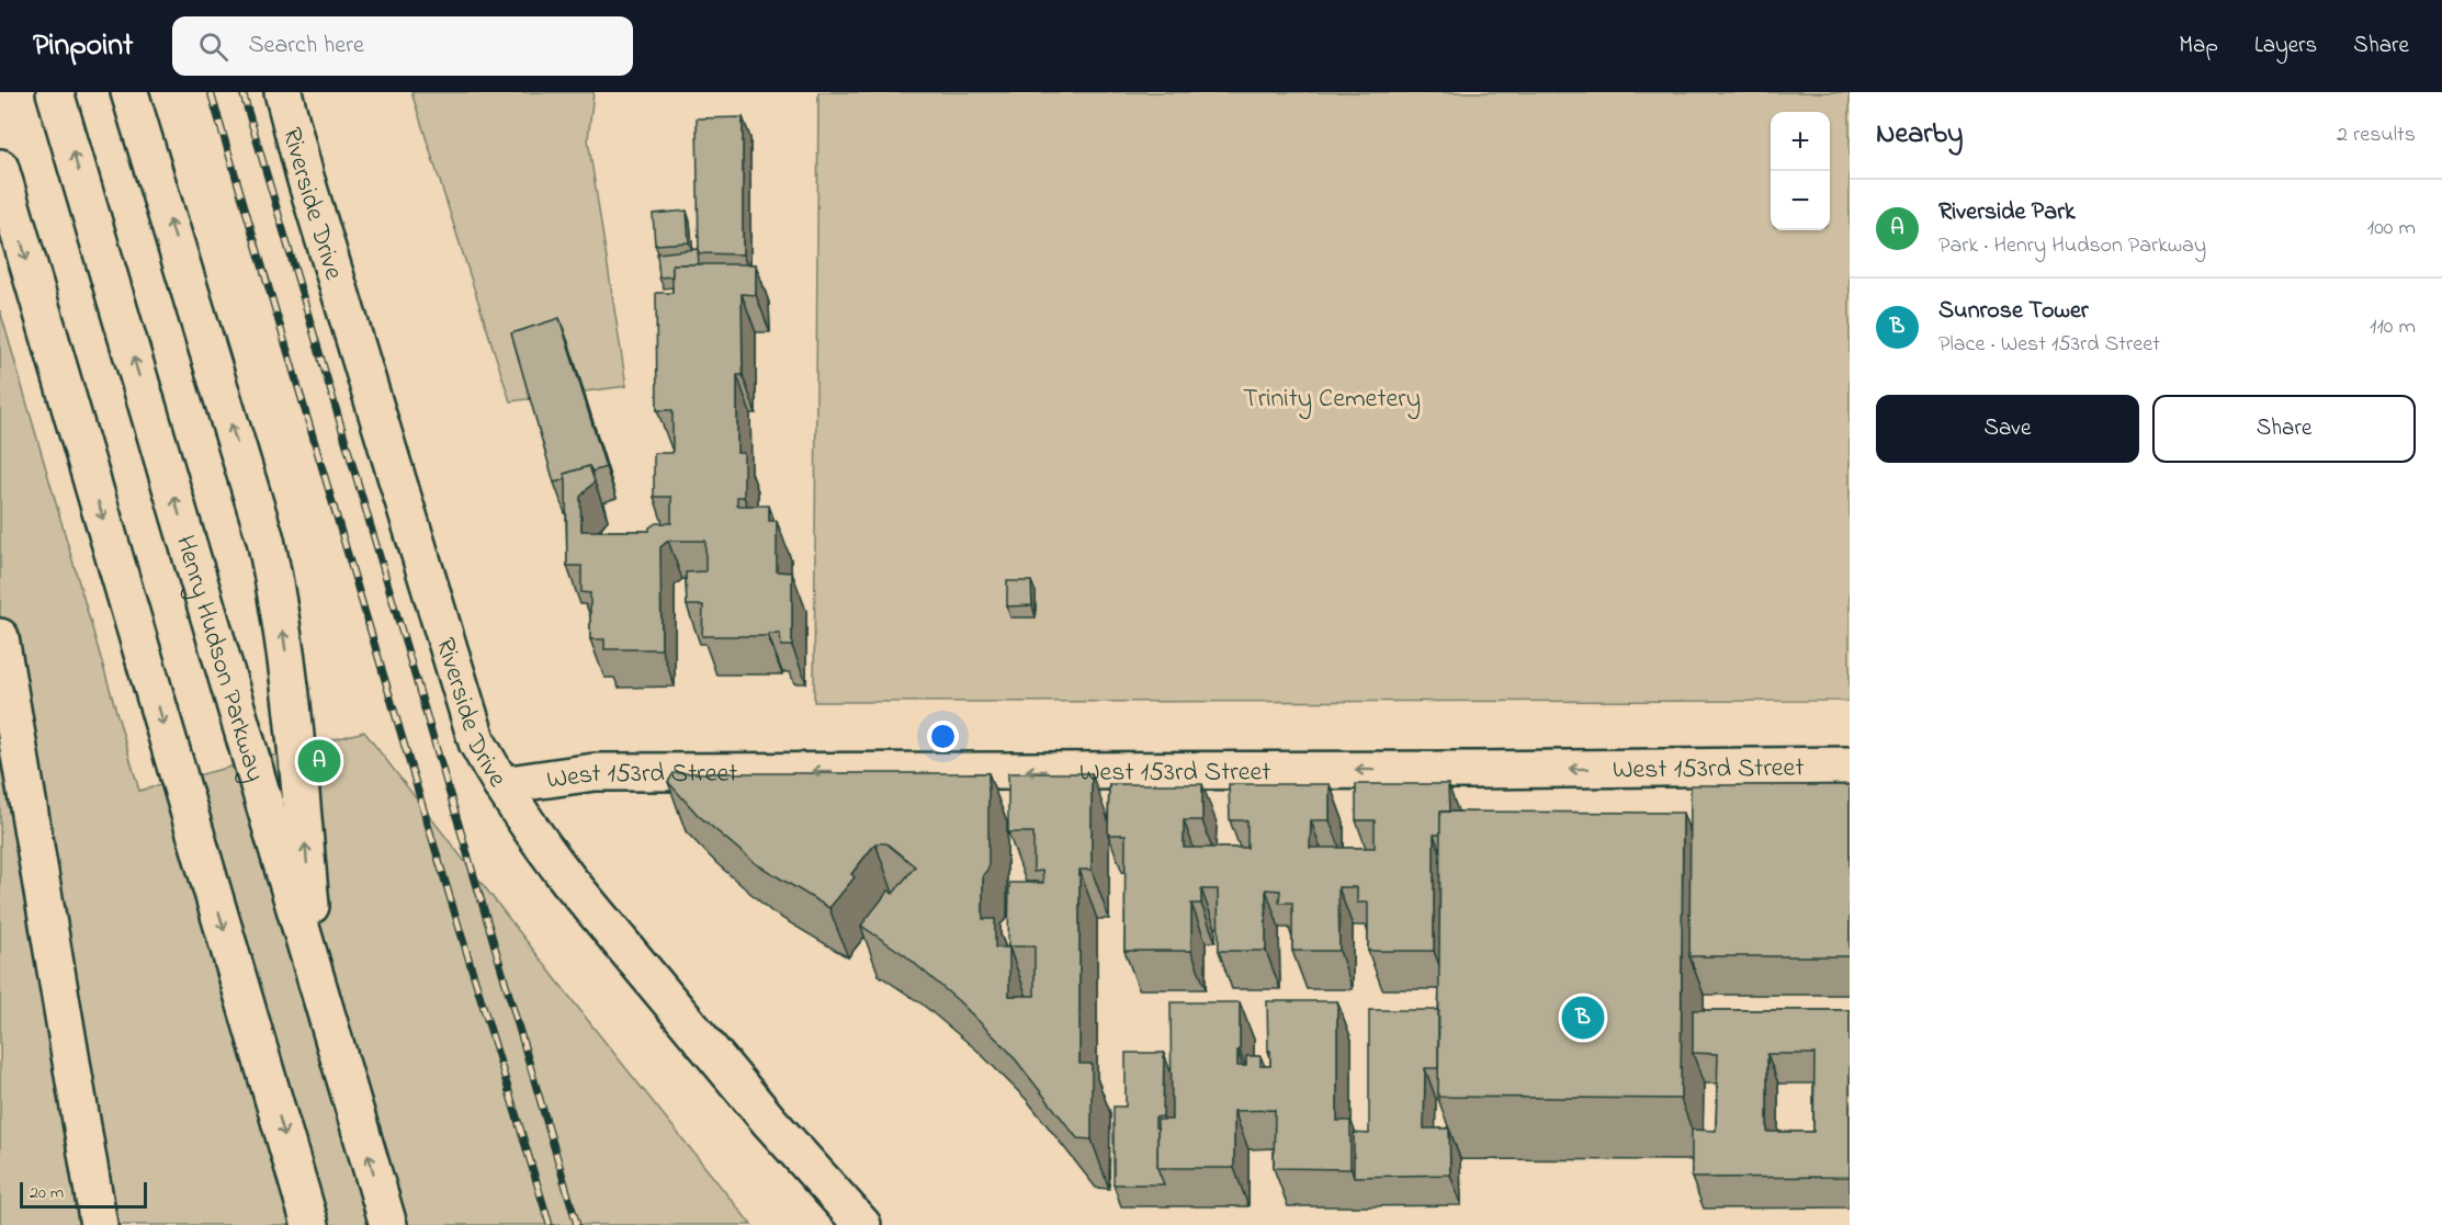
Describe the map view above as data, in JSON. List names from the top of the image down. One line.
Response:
{"streets":{"main road":["Riverside Drive","Henry Hudson Parkway","West 153rd Street"]},"crossings":[["Riverside Drive","West 153rd Street"]],"one_way":["West 153rd Street"],"parks":["Trinity Cemetery"],"scale_bar":"20 m","page":{"header":"Pinpoint","search":"Search here","nav":["Map","Layers","Share"],"heading":["Nearby","2 results"],"map_buttons":["+","−"],"list":[{"mark":"A","name":"Riverside Park","note":"Park · Henry Hudson Parkway","value":"100 m"},{"mark":"B","name":"Sunrose Tower","note":"Place · West 153rd Street","value":"110 m"}],"buttons":["Save","Share"],"pins":["A","B"],"scale":"20 m"}}
